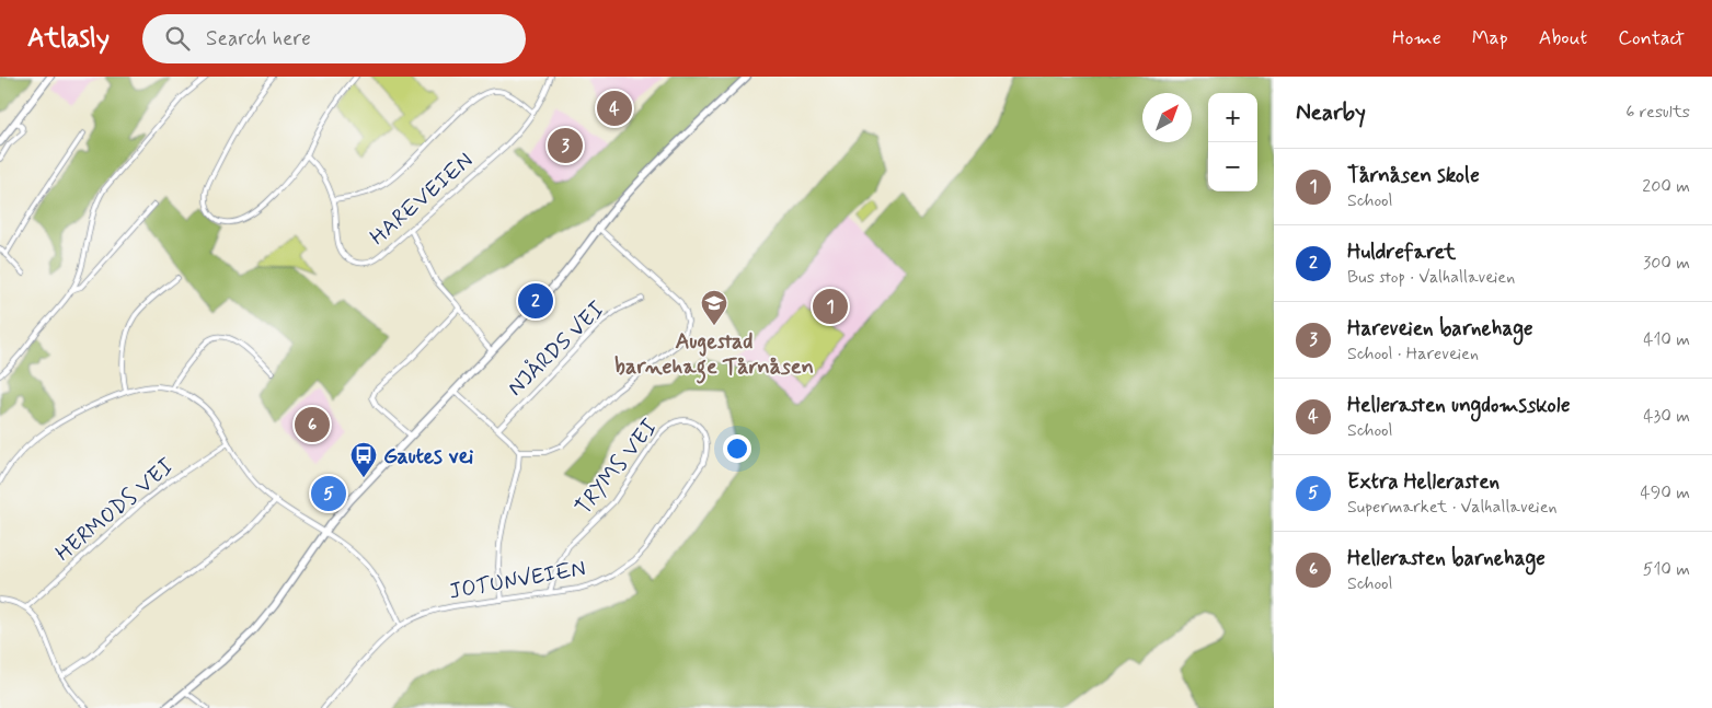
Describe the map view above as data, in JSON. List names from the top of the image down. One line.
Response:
{"streets":{"street":["HAREVEIEN","NJÅRDS VEI","TRYMS VEI","HERMODS VEI","JOTUNVEIEN"]},"crossings":[["TRYMS VEI","JOTUNVEIEN"]],"places":{"school or university":["Augestad barnehage Tårnåsen"],"bus stop":["Gautes vei"]},"north":"top right","page":{"header":"Atlasly","search":"Search here","nav":["Home","Map","About","Contact"],"heading":["Nearby","6 results"],"pins":["4","3","2","1","6","5"],"map_buttons":["+","−"],"list":[{"mark":"1","name":"Tårnåsen skole","note":"School","value":"200 m"},{"mark":"2","name":"Huldrefaret","note":"Bus stop · Valhallaveien","value":"300 m"},{"mark":"3","name":"Hareveien barnehage","note":"School · Hareveien","value":"410 m"},{"mark":"4","name":"Hellerasten ungdomsskole","note":"School","value":"430 m"},{"mark":"5","name":"Extra Hellerasten","note":"Supermarket · Valhallaveien","value":"490 m"},{"mark":"6","name":"Hellerasten barnehage","note":"School","value":"510 m"}]}}
